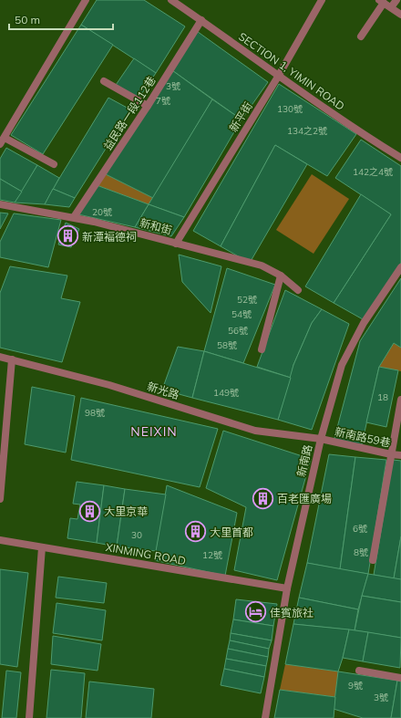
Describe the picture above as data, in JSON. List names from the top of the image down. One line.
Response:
{"streets":{"street":["SECTION 1, YIMIN ROAD","益民路一段112巷","新平街","新和街","新光路","新南路59巷","新南路","XINMING ROAD"]},"crossings":[["SECTION 1, YIMIN ROAD","益民路一段112巷"],["SECTION 1, YIMIN ROAD","新平街"],["益民路一段112巷","新和街"],["新平街","新和街"],["新光路","新南路59巷"],["新光路","新南路"],["新南路59巷","新南路"],["新南路","XINMING ROAD"]],"districts":["NEIXIN"],"places":{"building":["新潭褔德祠","百老匯廣場","大里京華","大里首都"],"hotel":["佳賓旅社"]},"house_numbers":["3號","7號","130號","134之2號","142之4號","20號","52號","54號","56號","58號","149號","18","98號","6號","30","8號","12號","9號","3號"],"scale_bar":"50 m"}
